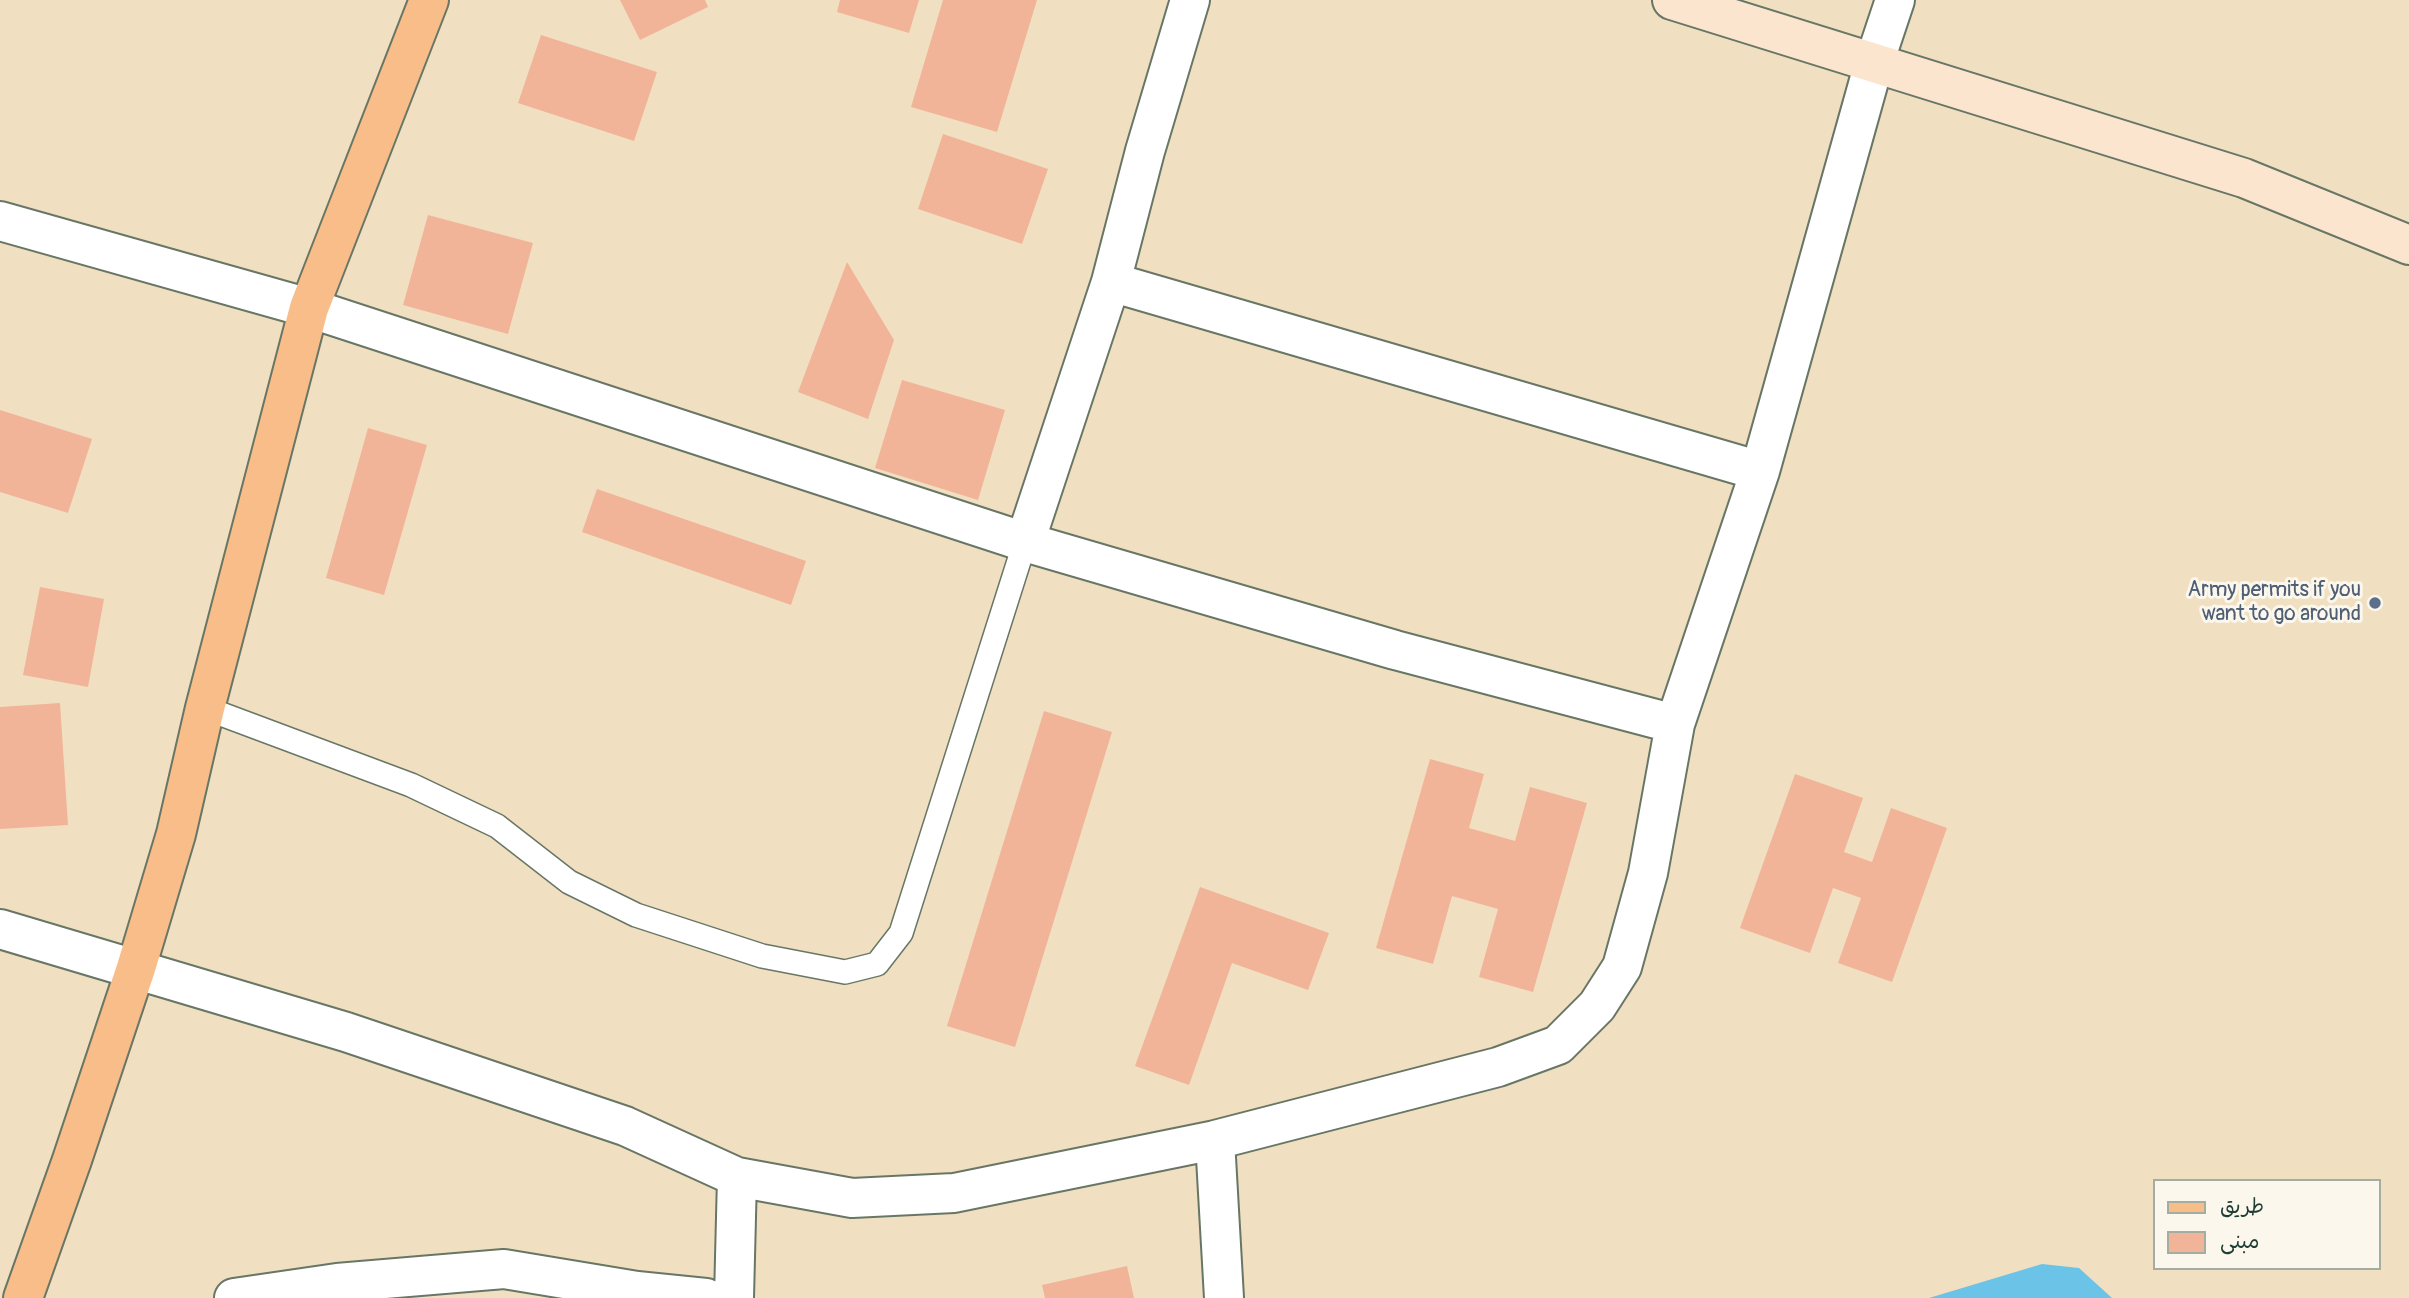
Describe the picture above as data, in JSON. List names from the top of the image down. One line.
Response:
{"places":["Army permits if you want to go around"],"legend":["طريق","مبنى"]}
